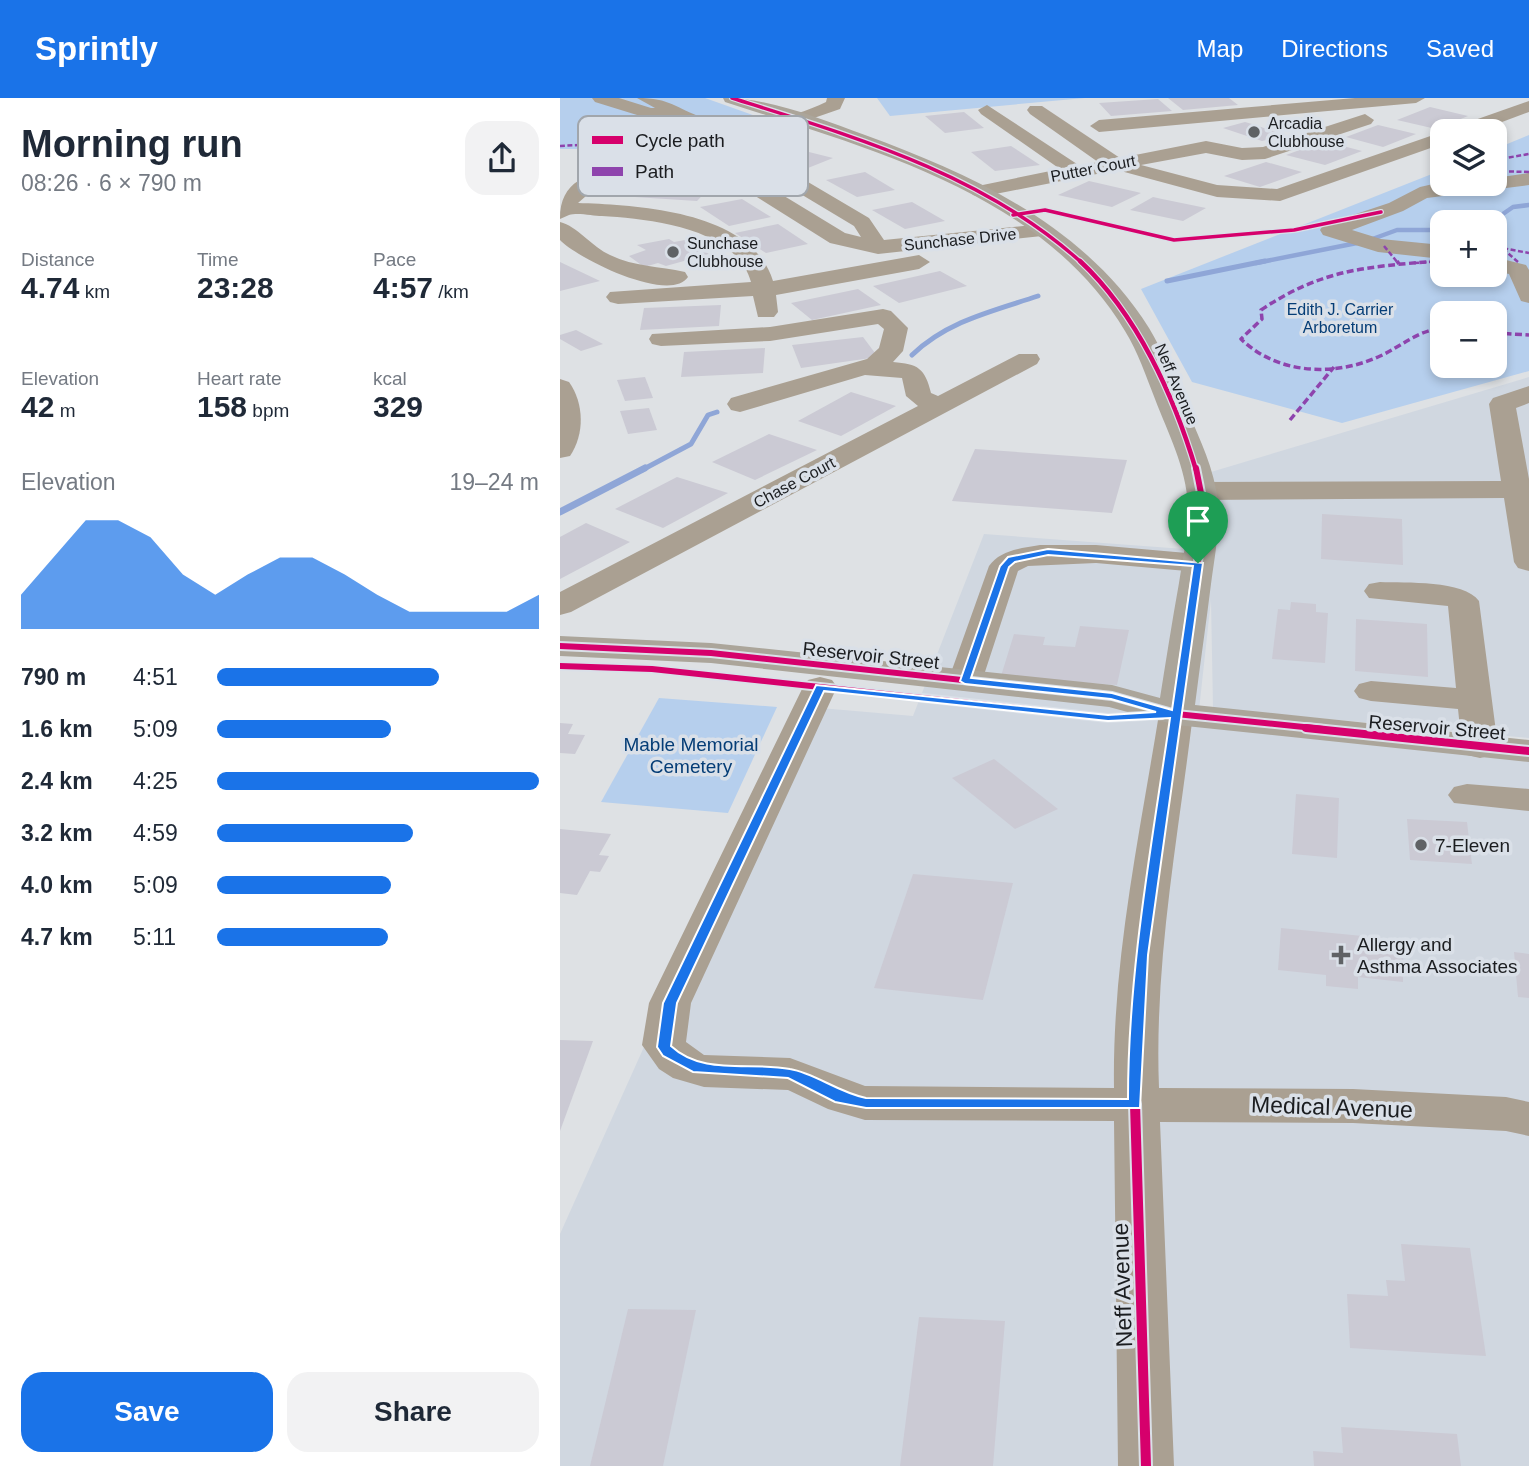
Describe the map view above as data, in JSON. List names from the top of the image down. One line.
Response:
{"streets":{"main road":["Neff Avenue","Reservoir Street"],"street":["Putter Court","Sunchase Drive","Chase Court","Medical Avenue"]},"crossings":[["Putter Court","Neff Avenue"],["Sunchase Drive","Neff Avenue"],["Neff Avenue","Reservoir Street"],["Neff Avenue","Medical Avenue"],["Reservoir Street","Medical Avenue"]],"parks":["Edith J. Carrier Arboretum","Mable Memorial Cemetery"],"places":{"other":["Arcadia Clubhouse","Sunchase Clubhouse","7-Eleven"],"health":["Allergy and Asthma Associates"]},"legend":["Cycle path","Path"],"page":{"header":"Sprintly","nav":["Map","Directions","Saved"],"heading":["Morning run","08:26 · 6 × 790 m"],"map_buttons":["+","−"],"stats":[["Distance","4.74 km"],["Time","23:28"],["Pace","4:57 /km"],["Elevation","42 m"],["Heart rate","158 bpm"],["kcal","329"]],"chart":["Elevation","19–24 m"],"list":[{"name":"790 m","note":"4:51"},{"name":"1.6 km","note":"5:09"},{"name":"2.4 km","note":"4:25"},{"name":"3.2 km","note":"4:59"},{"name":"4.0 km","note":"5:09"},{"name":"4.7 km","note":"5:11"}],"buttons":["Save","Share"]}}
